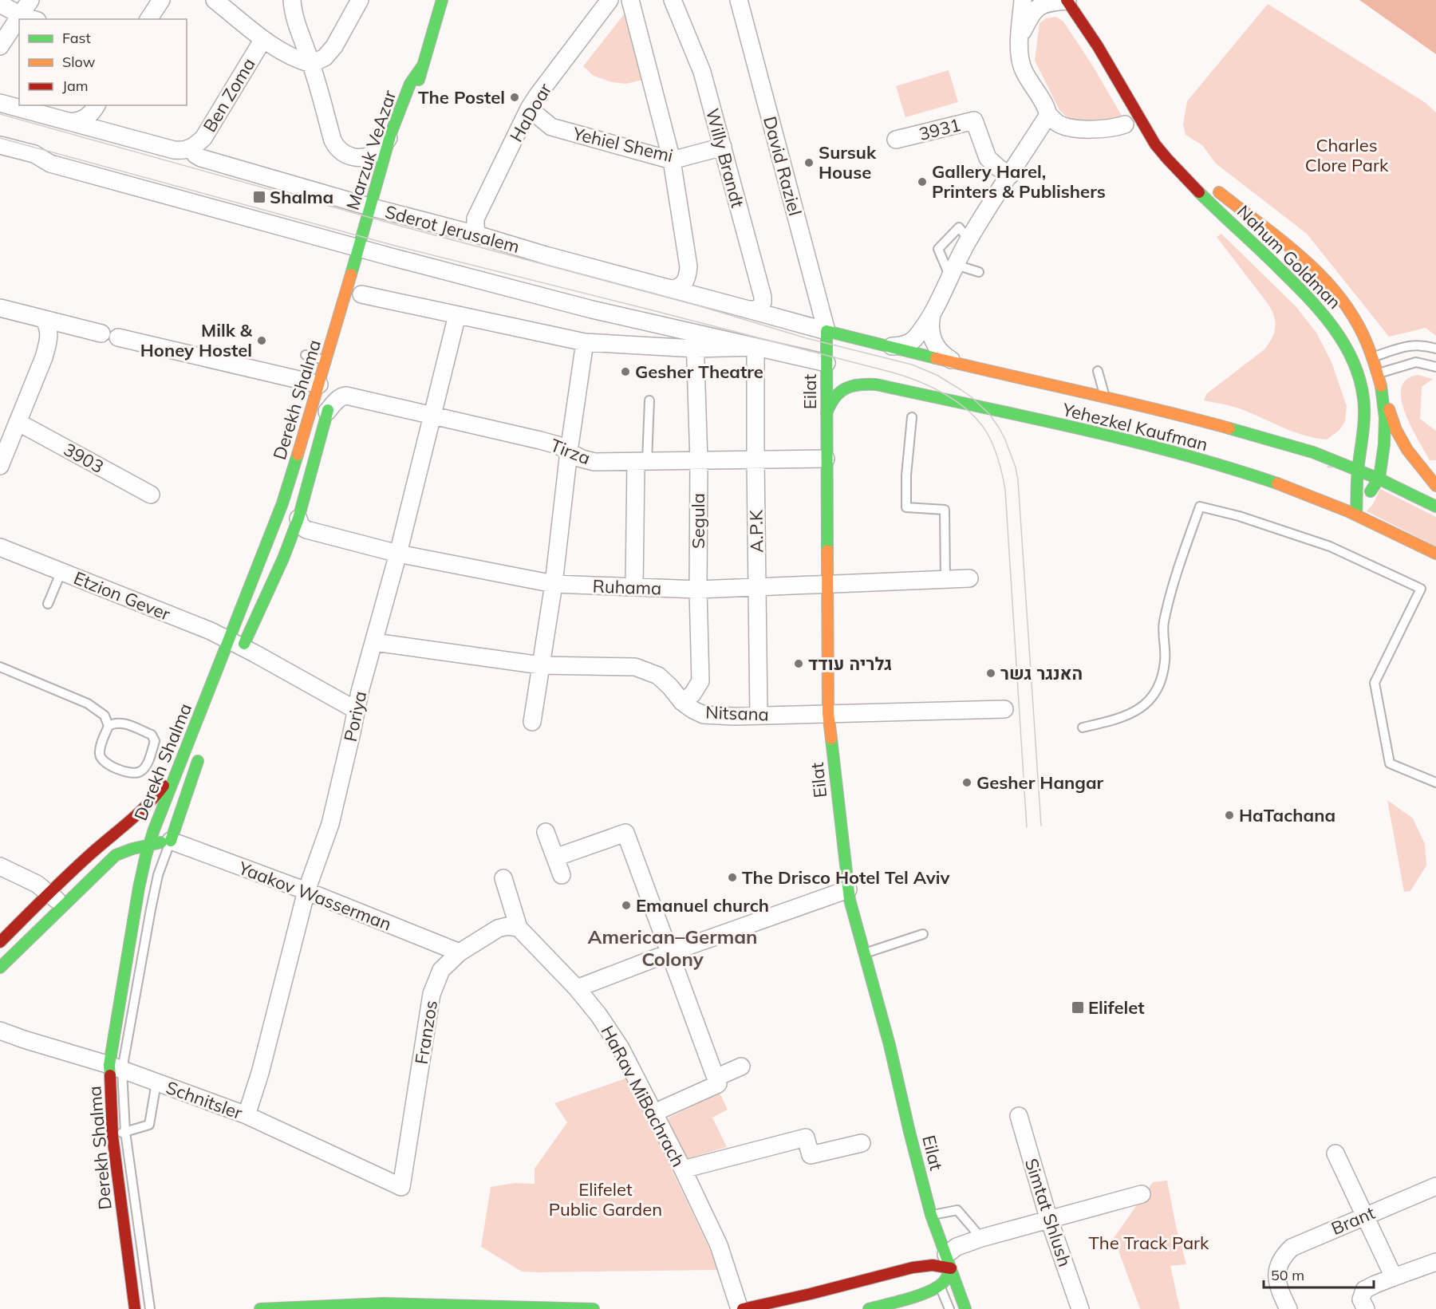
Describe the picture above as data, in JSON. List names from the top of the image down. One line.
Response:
{"streets":{"main road":["Marzuk VeAzar","Nahum Goldman","Eilat","Derekh Shalma","Yehezkel Kaufman"],"street":["Ben Zoma","HaDoar","3931","Yehiel Shemi","Willy Brandt","David Raziel","Sderot Jerusalem","Tirza","3903","Segula","A.P.K","Ruhama","Etzion Gever","Nitsana","Poriya","Yaakov Wasserman","Franzos","HaRav MiBachrach","Schnitsler","Simtat Shlush","Brant"]},"crossings":[["Ben Zoma","Sderot Jerusalem"],["HaDoar","Yehiel Shemi"],["HaDoar","Sderot Jerusalem"],["Yehiel Shemi","Willy Brandt"],["Marzuk VeAzar","Sderot Jerusalem"],["Marzuk VeAzar","Derekh Shalma"],["Willy Brandt","Sderot Jerusalem"],["David Raziel","Sderot Jerusalem"],["David Raziel","Eilat"],["David Raziel","Yehezkel Kaufman"],["Sderot Jerusalem","Eilat"],["Sderot Jerusalem","Yehezkel Kaufman"],["Nahum Goldman","Yehezkel Kaufman"],["Eilat","Yehezkel Kaufman"],["Eilat","Tirza"],["Eilat","Ruhama"],["Eilat","Nitsana"],["Derekh Shalma","Tirza"],["Derekh Shalma","Ruhama"],["Derekh Shalma","Etzion Gever"],["Derekh Shalma","Yaakov Wasserman"],["Derekh Shalma","Schnitsler"],["Tirza","Segula"],["Tirza","A.P.K"],["Tirza","Poriya"],["Segula","Ruhama"],["Segula","Nitsana"],["A.P.K","Ruhama"],["A.P.K","Nitsana"],["Ruhama","Poriya"],["Etzion Gever","Poriya"],["Nitsana","Poriya"],["Poriya","Yaakov Wasserman"],["Poriya","Schnitsler"],["Yaakov Wasserman","Franzos"],["Franzos","HaRav MiBachrach"],["Franzos","Schnitsler"]],"districts":["American–German Colony"],"parks":["Charles Clore Park","Elifelet Public Garden","The Track Park"],"places":{"other":["The Postel","Sursuk House","Gallery Harel, Printers & Publishers","Milk & Honey Hostel","Gesher Theatre","גלריה עודד","האנגר גשר","Gesher Hangar","HaTachana","The Drisco Hotel Tel Aviv","Emanuel church"],"transit":["Shalma","Elifelet"]},"legend":["Fast","Slow","Jam"],"scale_bar":"50 m"}
